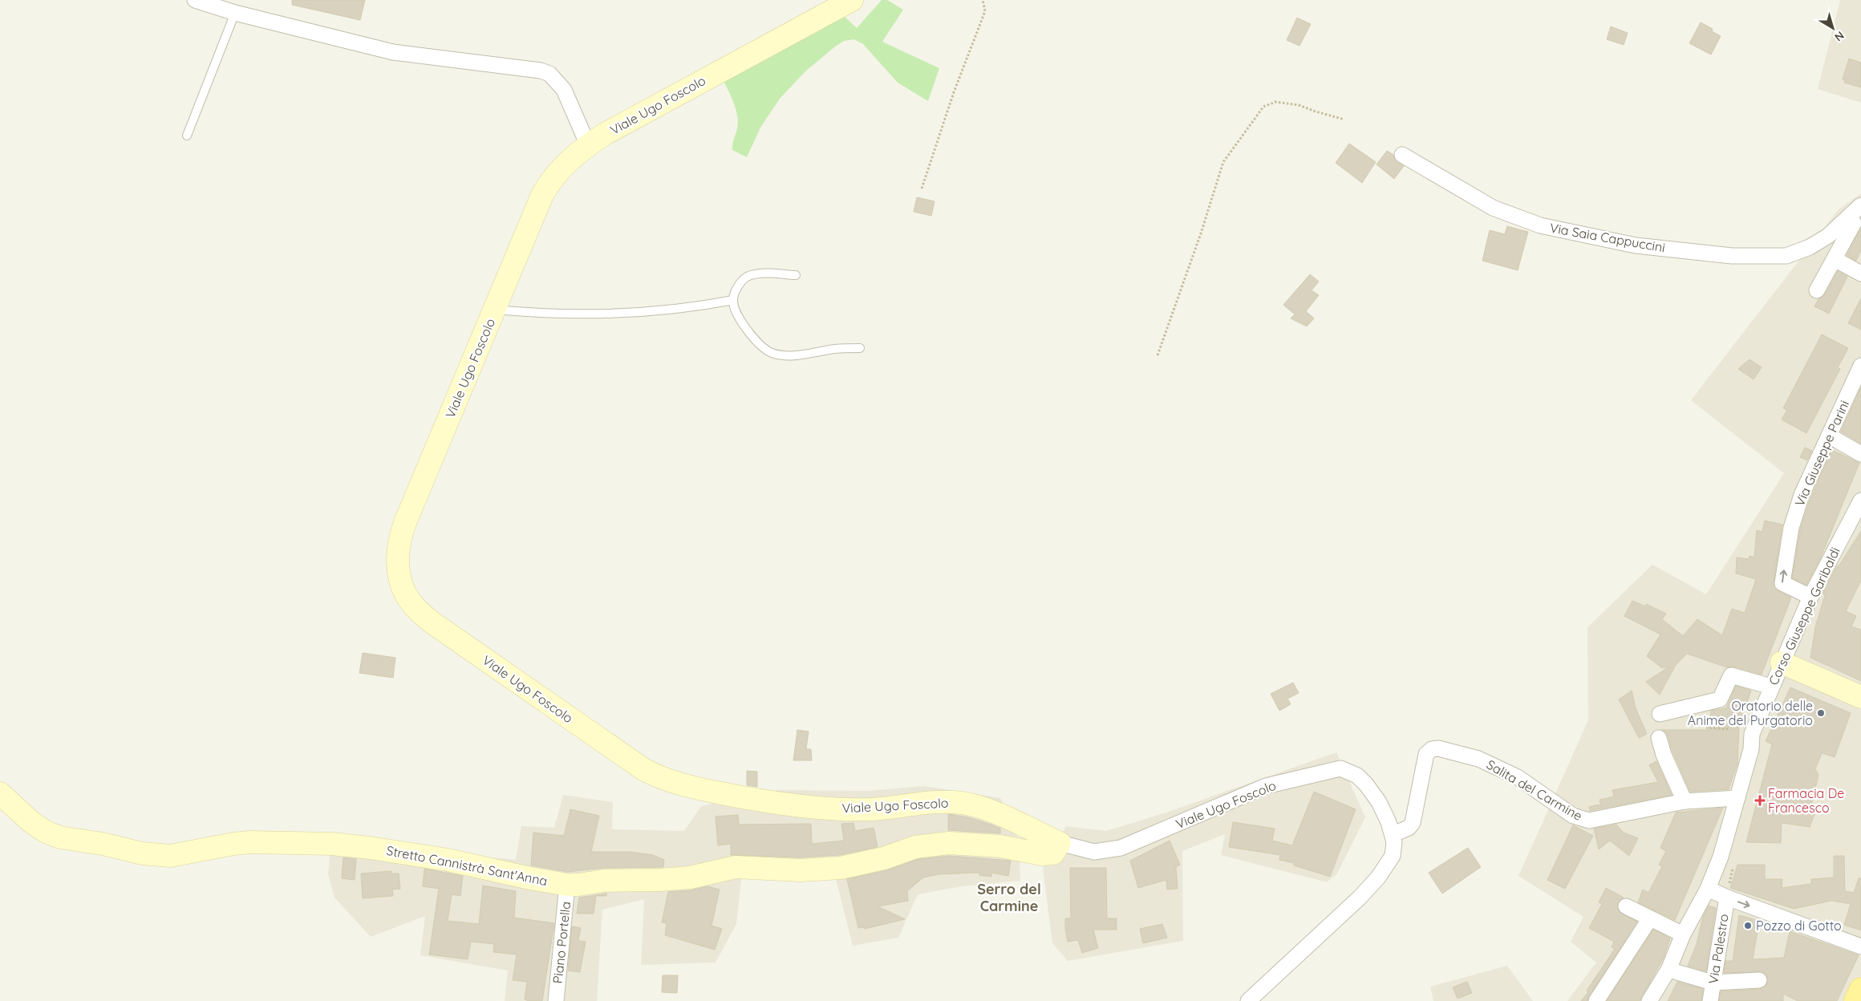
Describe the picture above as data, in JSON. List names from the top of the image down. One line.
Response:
{"streets":{"street":["Viale Ugo Foscolo","Via Saia Cappuccini","Via Giuseppe Parini","Corso Giuseppe Garibaldi","Salita del Carmine","Stretto Cannistrà Sant'Anna","Piano Portella","Via Palestro"]},"crossings":[["Viale Ugo Foscolo","Salita del Carmine"],["Viale Ugo Foscolo","Stretto Cannistrà Sant'Anna"],["Via Giuseppe Parini","Corso Giuseppe Garibaldi"],["Corso Giuseppe Garibaldi","Salita del Carmine"],["Stretto Cannistrà Sant'Anna","Piano Portella"]],"one_way":["Via Giuseppe Parini"],"districts":["Serro del Carmine"],"places":{"other":["Oratorio delle Anime del Purgatorio","Pozzo di Gotto"],"health":["Farmacia De Francesco"]},"north":"bottom right"}
